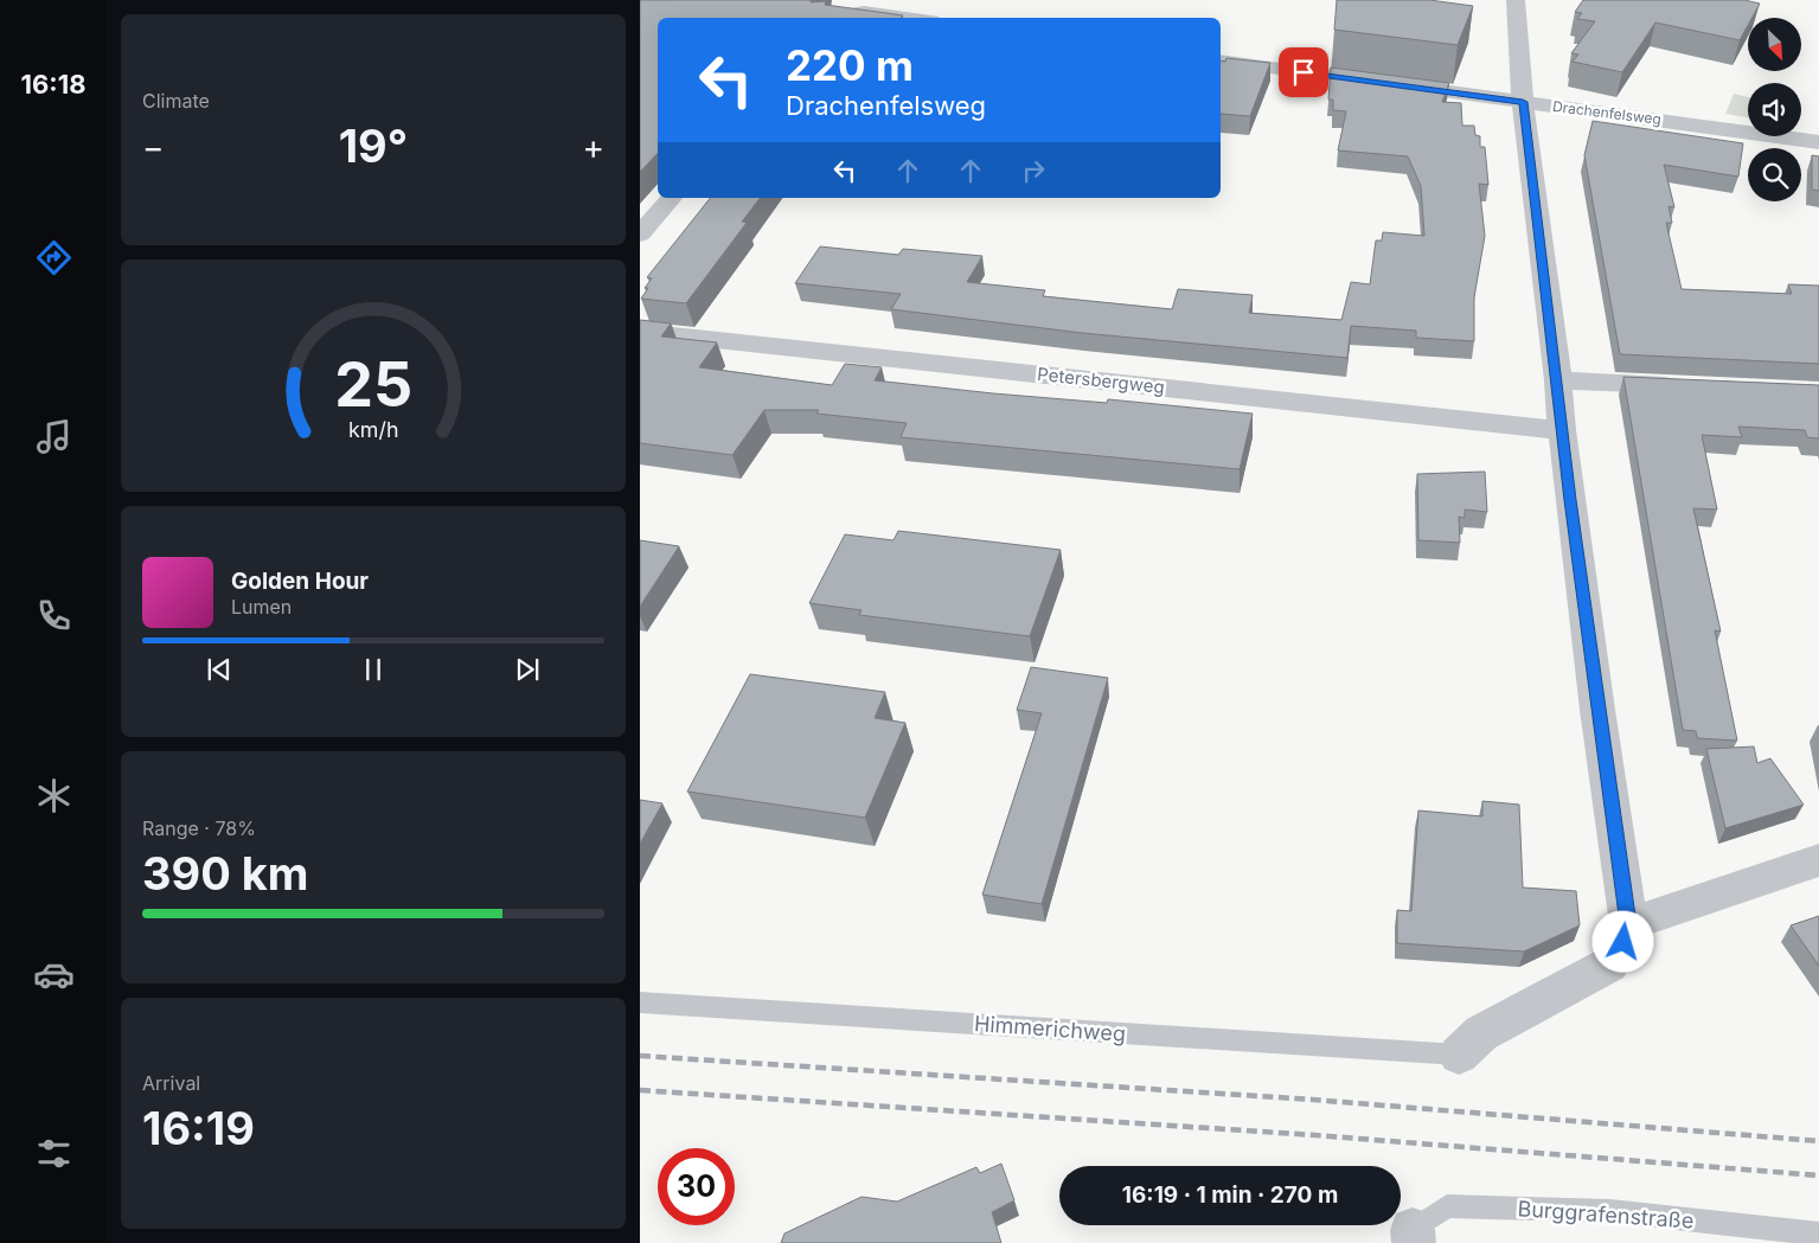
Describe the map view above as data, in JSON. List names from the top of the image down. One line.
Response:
{"streets":{"street":["Drachenfelsweg","Petersbergweg"],"lane":["Himmerichweg","Burggrafenstraße"]},"north":"bottom right","page":{"tabs":"16:18","tile":["Climate",["Range · 78%","390 km"],["Arrival","16:19"]],"turn":["220 m","Drachenfelsweg"],"heat":["−","19°","+"],"song":["Golden Hour","Lumen"],"limit":"30","trip":"16:19 · 1 min · 270 m","gauge":["25","km/h"]}}
